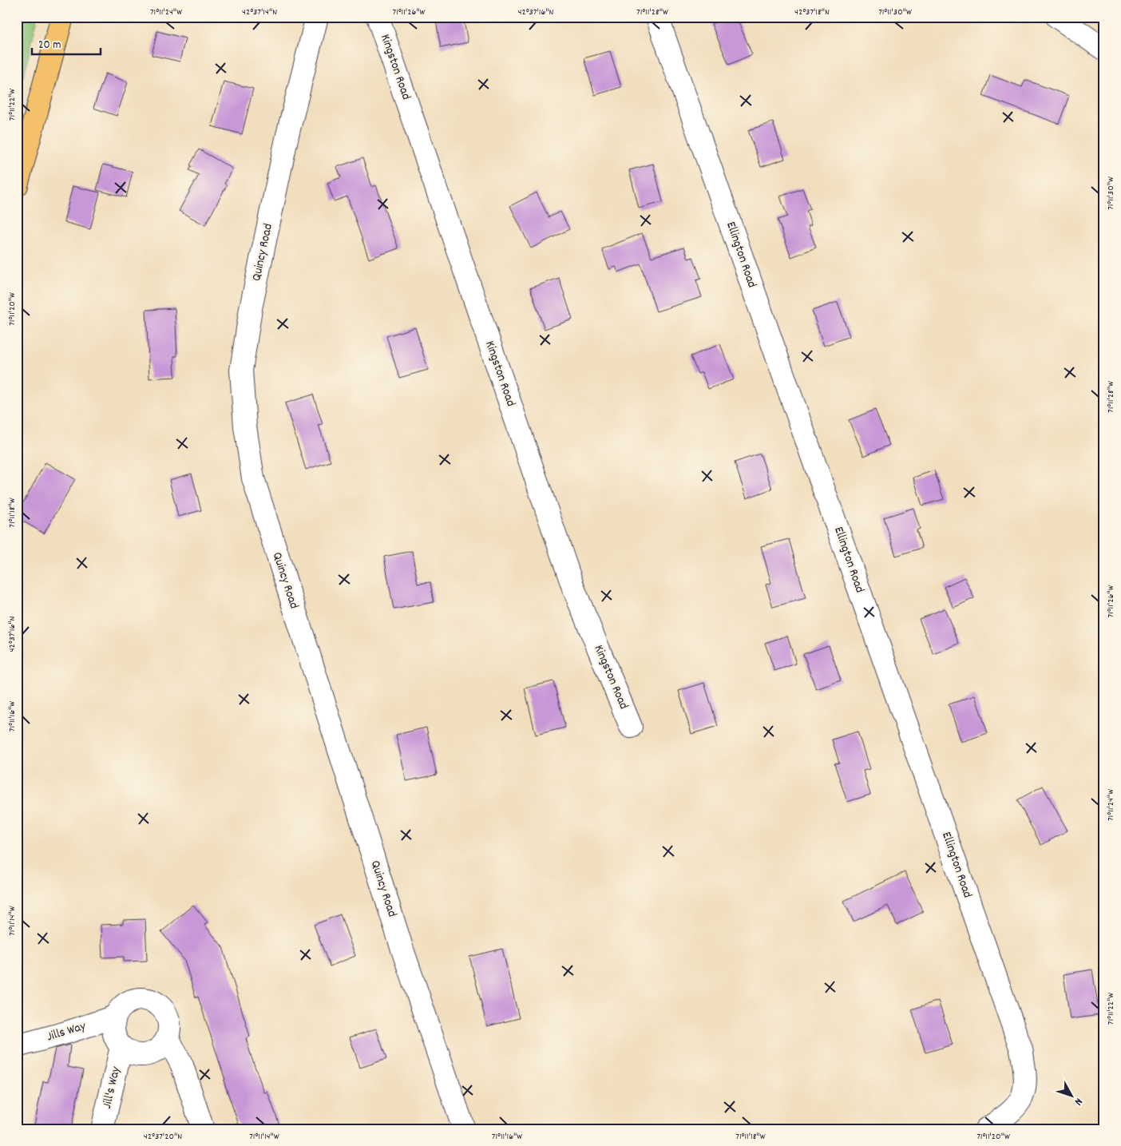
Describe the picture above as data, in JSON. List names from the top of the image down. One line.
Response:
{"streets":{"street":["Kingston Road","Quincy Road","Ellington Road","Jills Way","Jill's Way"]},"crossings":[["Jills Way","Jill's Way"]],"scale_bar":"20 m","north":"bottom right","coordinates":["71°11'24\"W","42°37'14\"N","71°11'26\"W","42°37'16\"N","71°11'28\"W","42°37'18\"N","71°11'30\"W","71°11'22\"W","71°11'20\"W","71°11'18\"W","71°11'16\"W","71°11'14\"W","42°37'20\"N"]}
